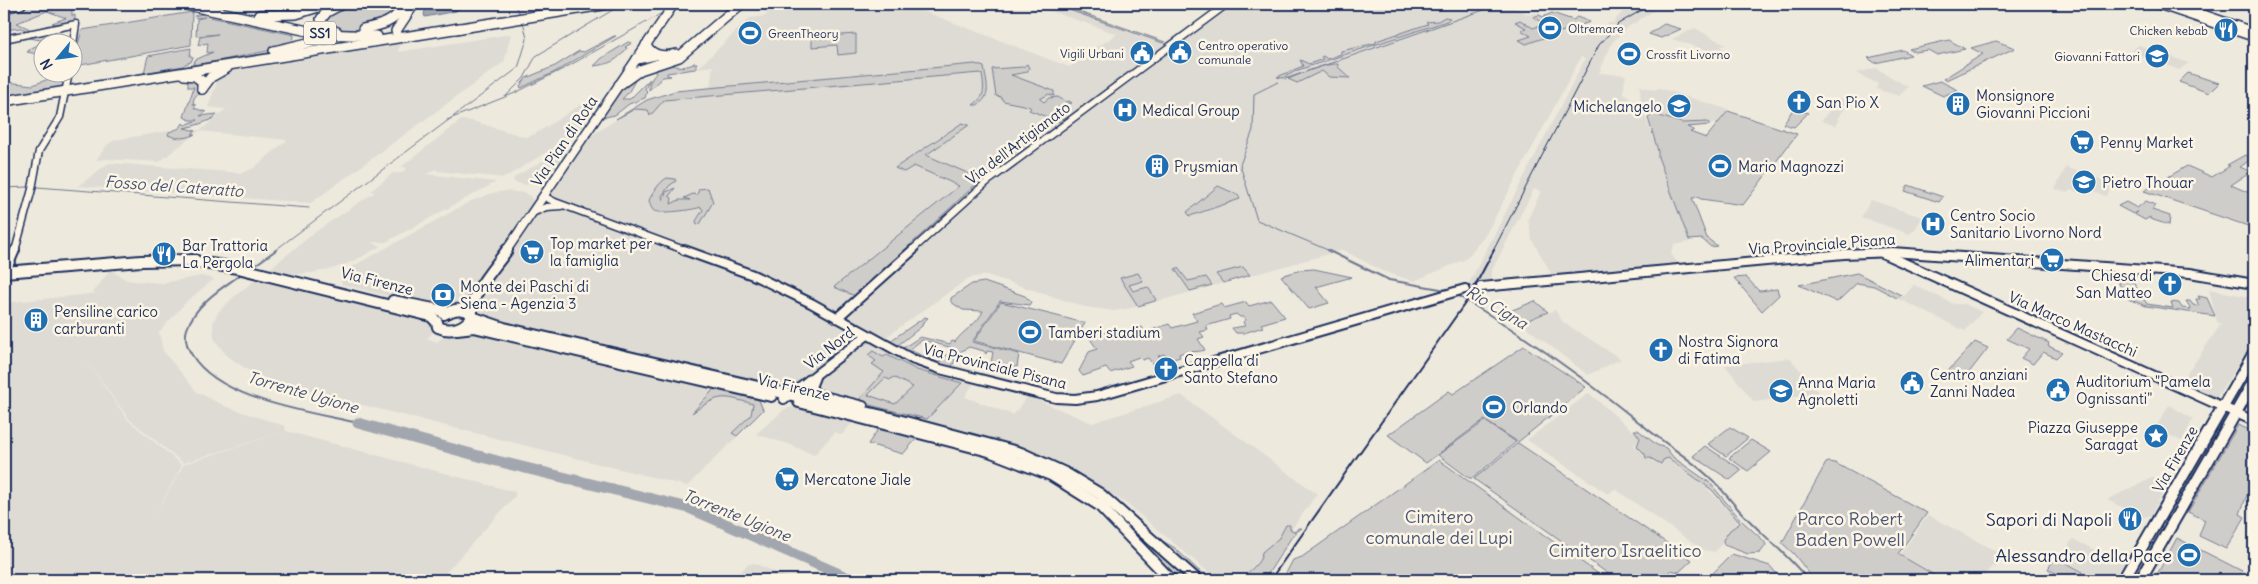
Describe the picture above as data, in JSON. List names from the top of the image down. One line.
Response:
{"streets":{"highway":["SS1"],"main road":["Via Pian di Rota","Via Firenze"],"street":["Via dell'Artigianato","Via Provinciale Pisana","Via Marco Mastacchi","Via Nord"]},"crossings":[["Via Pian di Rota","Via Provinciale Pisana"],["Via Pian di Rota","Via Firenze"],["Via dell'Artigianato","Via Provinciale Pisana"],["Via Provinciale Pisana","Via Marco Mastacchi"],["Via Provinciale Pisana","Via Nord"],["Via Firenze","Via Marco Mastacchi"],["Via Firenze","Via Nord"]],"water":["Fosso del Cateratto","Rio Cigna","Torrente Ugione"],"parks":["Cimitero comunale dei Lupi","Parco Robert Baden Powell","Cimitero Israelitico"],"places":{"sports":["Oltremare","GreenTheory","Crossfit Livorno","Mario Magnozzi","Tamberi stadium","Orlando","Alessandro della Pace"],"restaurant":["Chicken kebab","Bar Trattoria La Pergola","Sapori di Napoli"],"public building":["Centro operativo comunale","Vigili Urbani","Centro anziani Zanni Nadea","Auditorium \"Pamela Ognissanti\""],"school or university":["Giovanni Fattori","Michelangelo","Pietro Thouar","Anna Maria Agnoletti"],"church":["San Pio X","Chiesa di San Matteo","Nostra Signora di Fatima","Cappella di Santo Stefano"],"building":["Monsignore Giovanni Piccioni","Prysmian","Pensiline carico carburanti"],"hospital":["Medical Group","Centro Socio Sanitario Livorno Nord"],"supermarket":["Penny Market","Top market per la famiglia","Alimentari","Mercatone Jiale"],"bank":["Monte dei Paschi di Siena - Agenzia 3"],"place":["Piazza Giuseppe Saragat"]},"north":"bottom left"}
